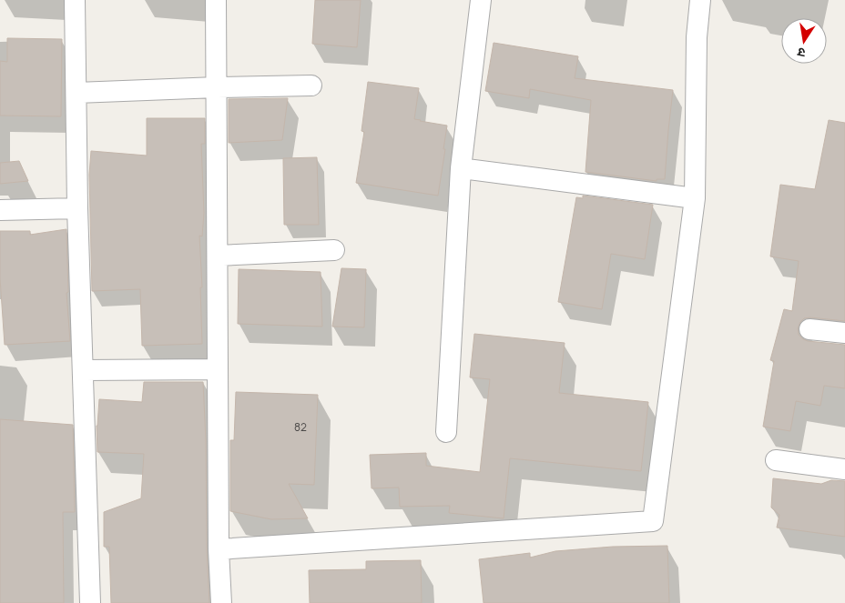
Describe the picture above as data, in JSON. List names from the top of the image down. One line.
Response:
{"house_numbers":["82"],"north":"bottom"}
